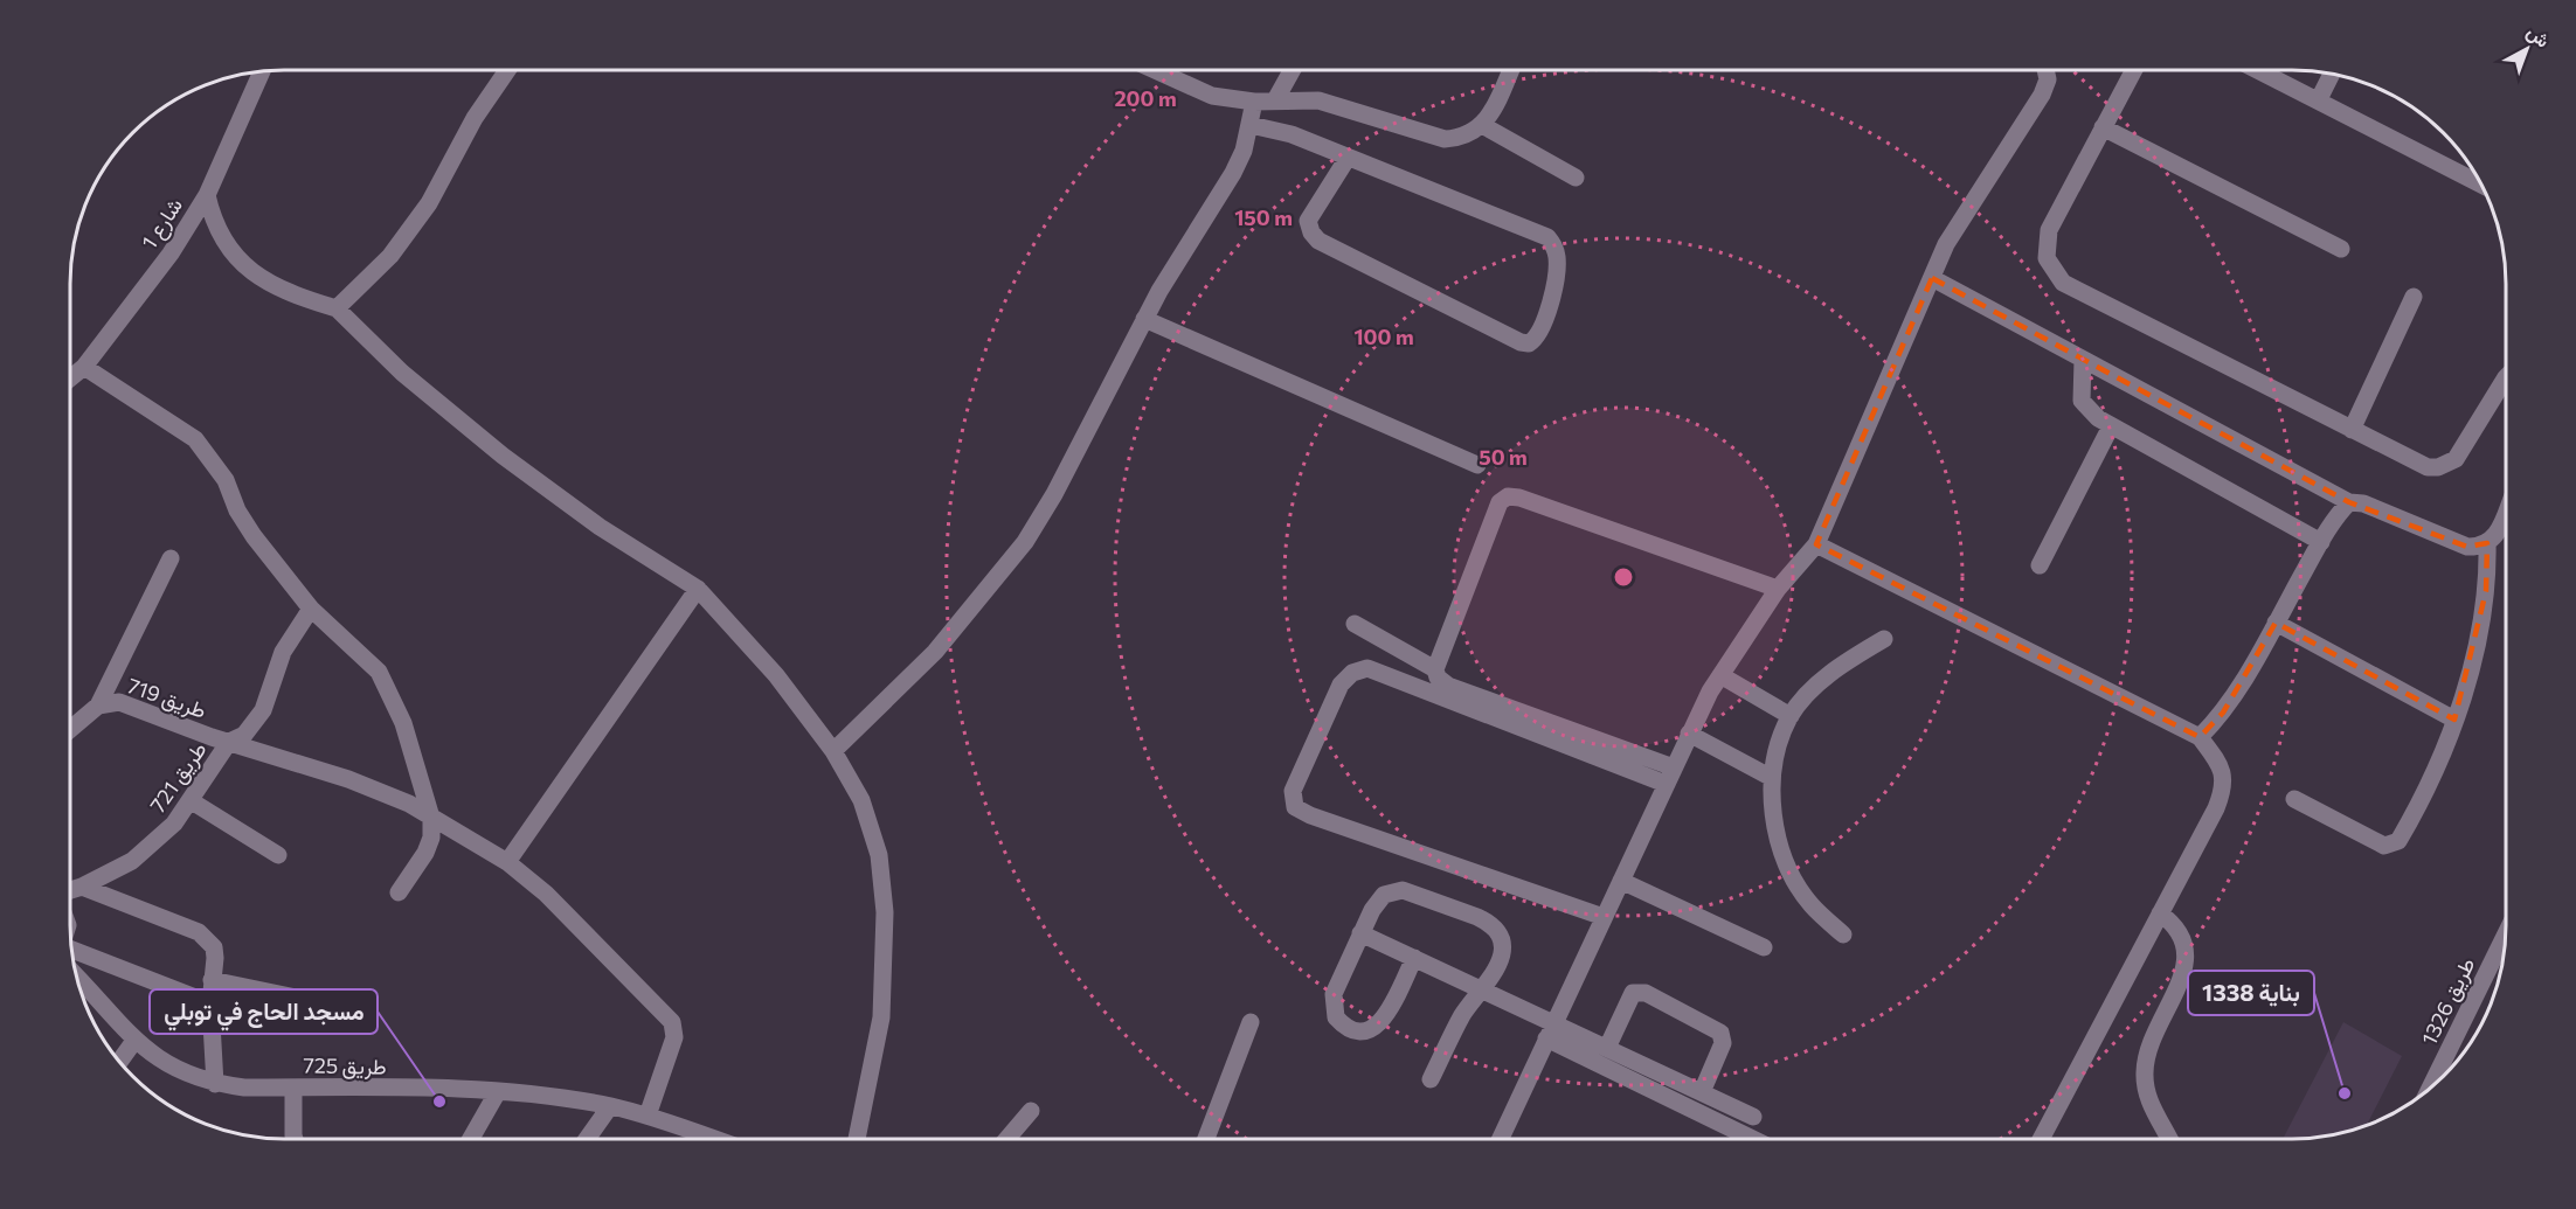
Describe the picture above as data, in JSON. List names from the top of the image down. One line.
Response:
{"streets":{"street":["شارع 1","طريق 719","طريق 721","طريق 1326","طريق 725"]},"crossings":[["طريق 719","طريق 721"],["طريق 719","طريق 725"]],"places":["بناية 1338","مسجد الحاج في توبلي"],"north":"top right","rings":["200 m","150 m","100 m","50 m"]}
